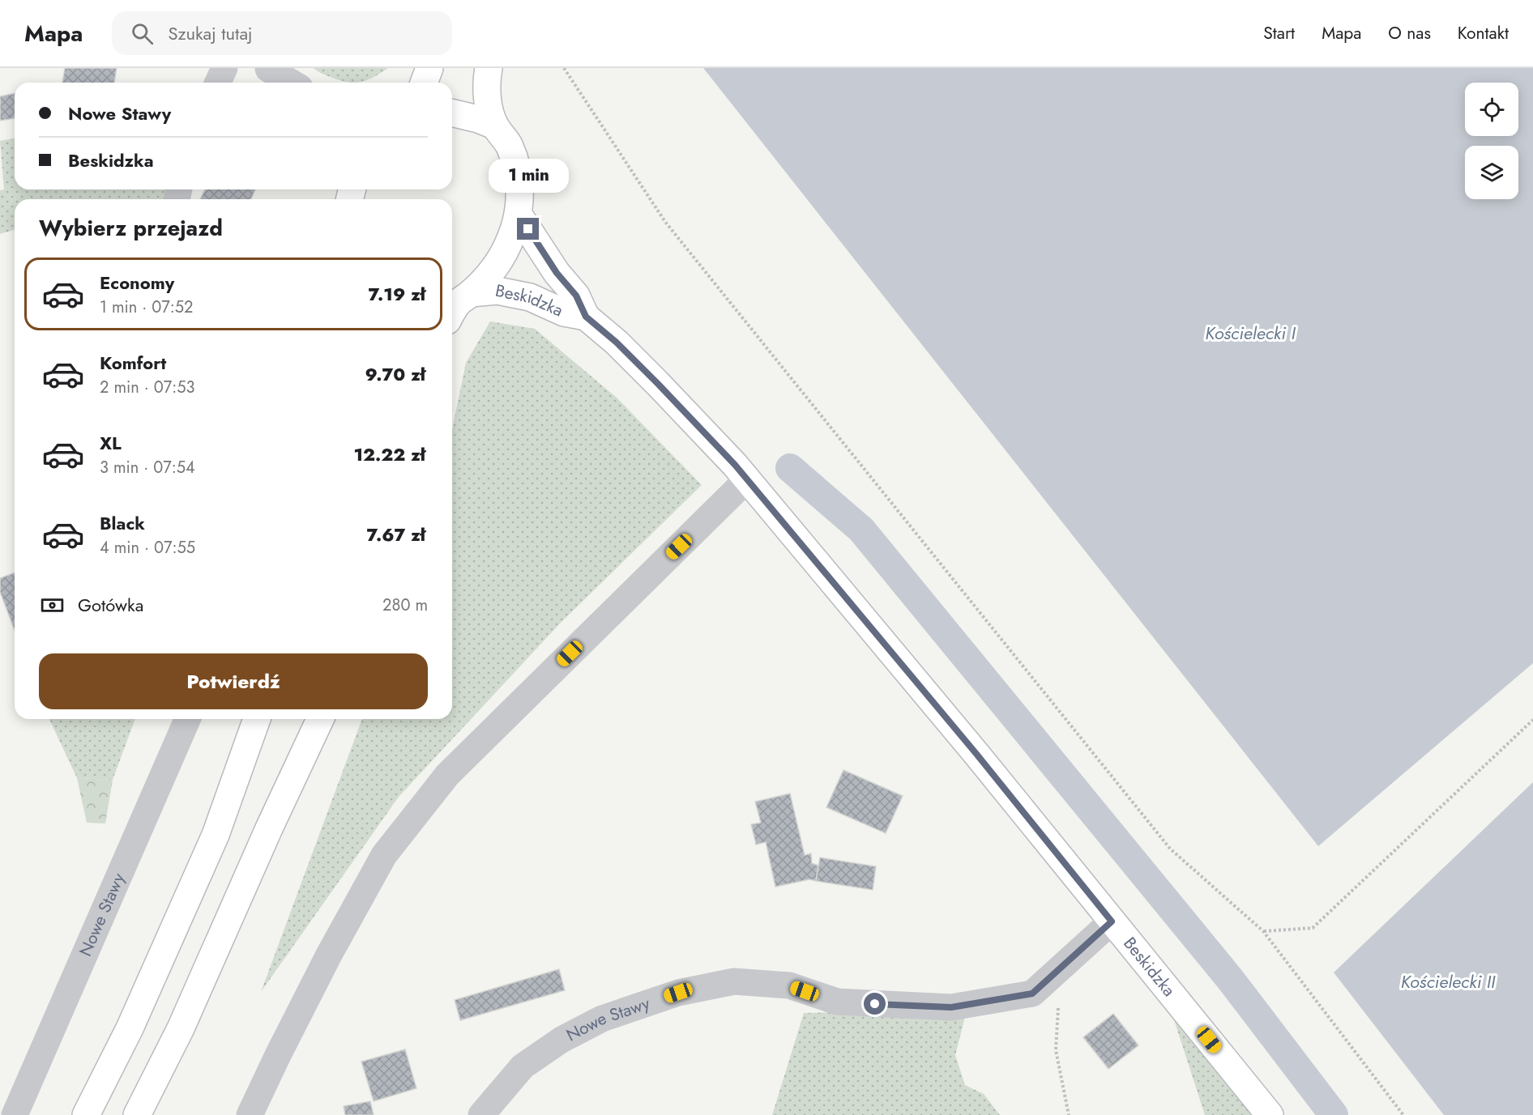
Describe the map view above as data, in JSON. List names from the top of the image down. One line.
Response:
{"streets":{"main road":["Beskidzka"],"street":["Nowe Stawy"]},"crossings":[["Beskidzka","Nowe Stawy"]],"water":["Kościelecki I","Kościelecki II"],"page":{"header":"Mapa","search":"Szukaj tutaj","nav":["Start","Mapa","O nas","Kontakt"],"banner":["Nowe Stawy","Beskidzka"],"bubble":"1 min","heading":"Wybierz przejazd","list":[{"name":"Economy","note":"1 min · 07:52","value":"7.19 zł"},{"name":"Komfort","note":"2 min · 07:53","value":"9.70 zł"},{"name":"XL","note":"3 min · 07:54","value":"12.22 zł"},{"name":"Black","note":"4 min · 07:55","value":"7.67 zł"}],"pay":["Gotówka","280 m"],"buttons":"Potwierdź"}}
